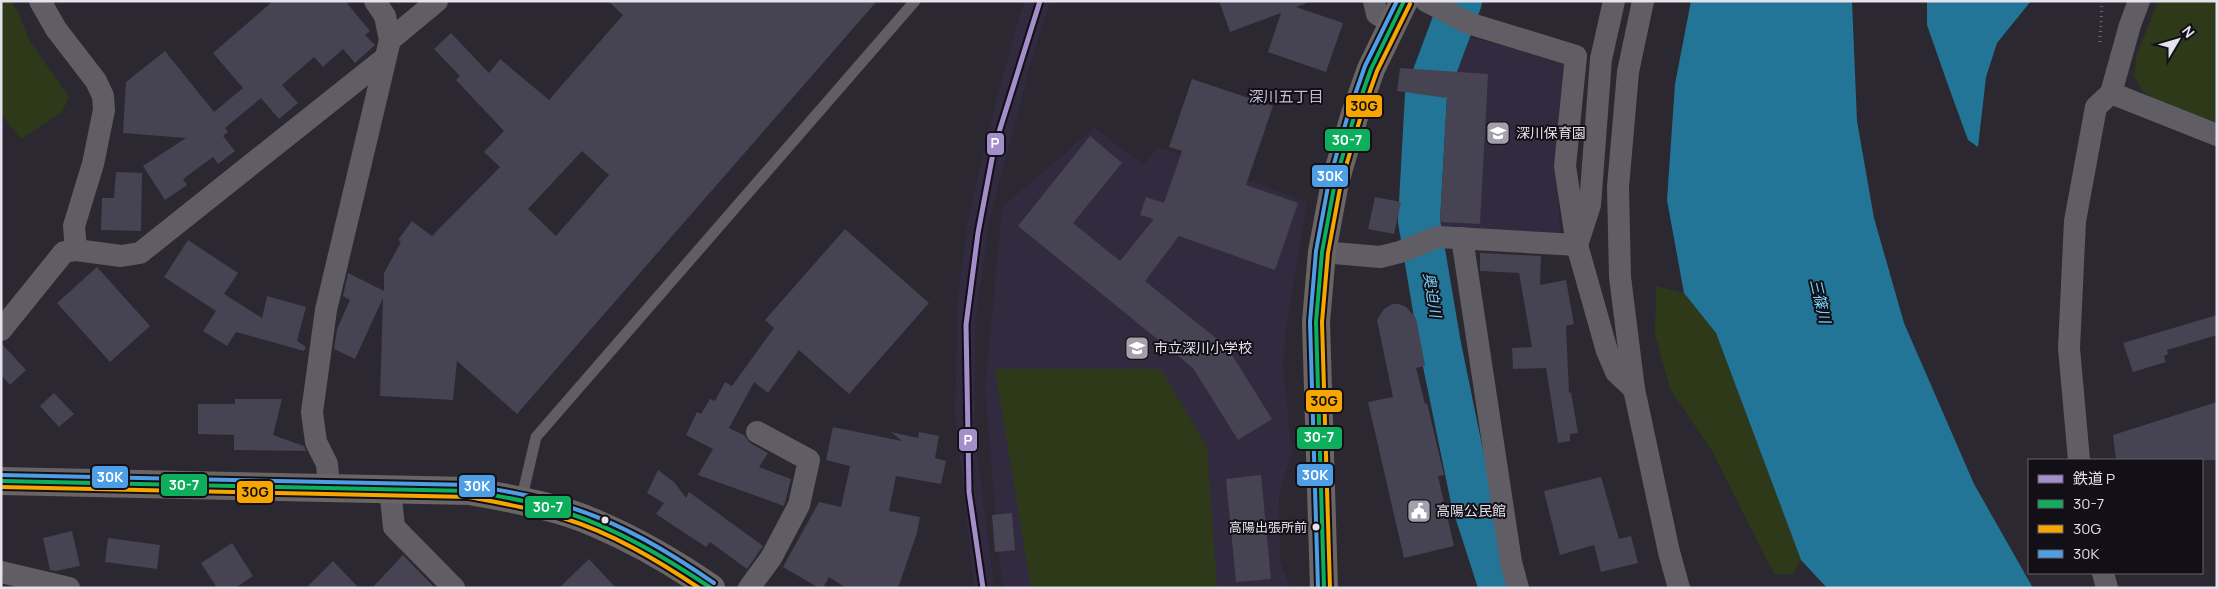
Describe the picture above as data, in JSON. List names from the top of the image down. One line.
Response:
{"districts":["深川五丁目"],"water":["奥迫川","三篠川"],"places":{"school or university":["深川保育園","市立深川小学校"],"public building":["高陽公民館"],"other":["高陽出張所前"]},"lines":["rail line P","transit line 30-7","transit line 30K","transit line 30G"],"legend":["鉄道 P","30-7","30G","30K"],"north":"top right"}
